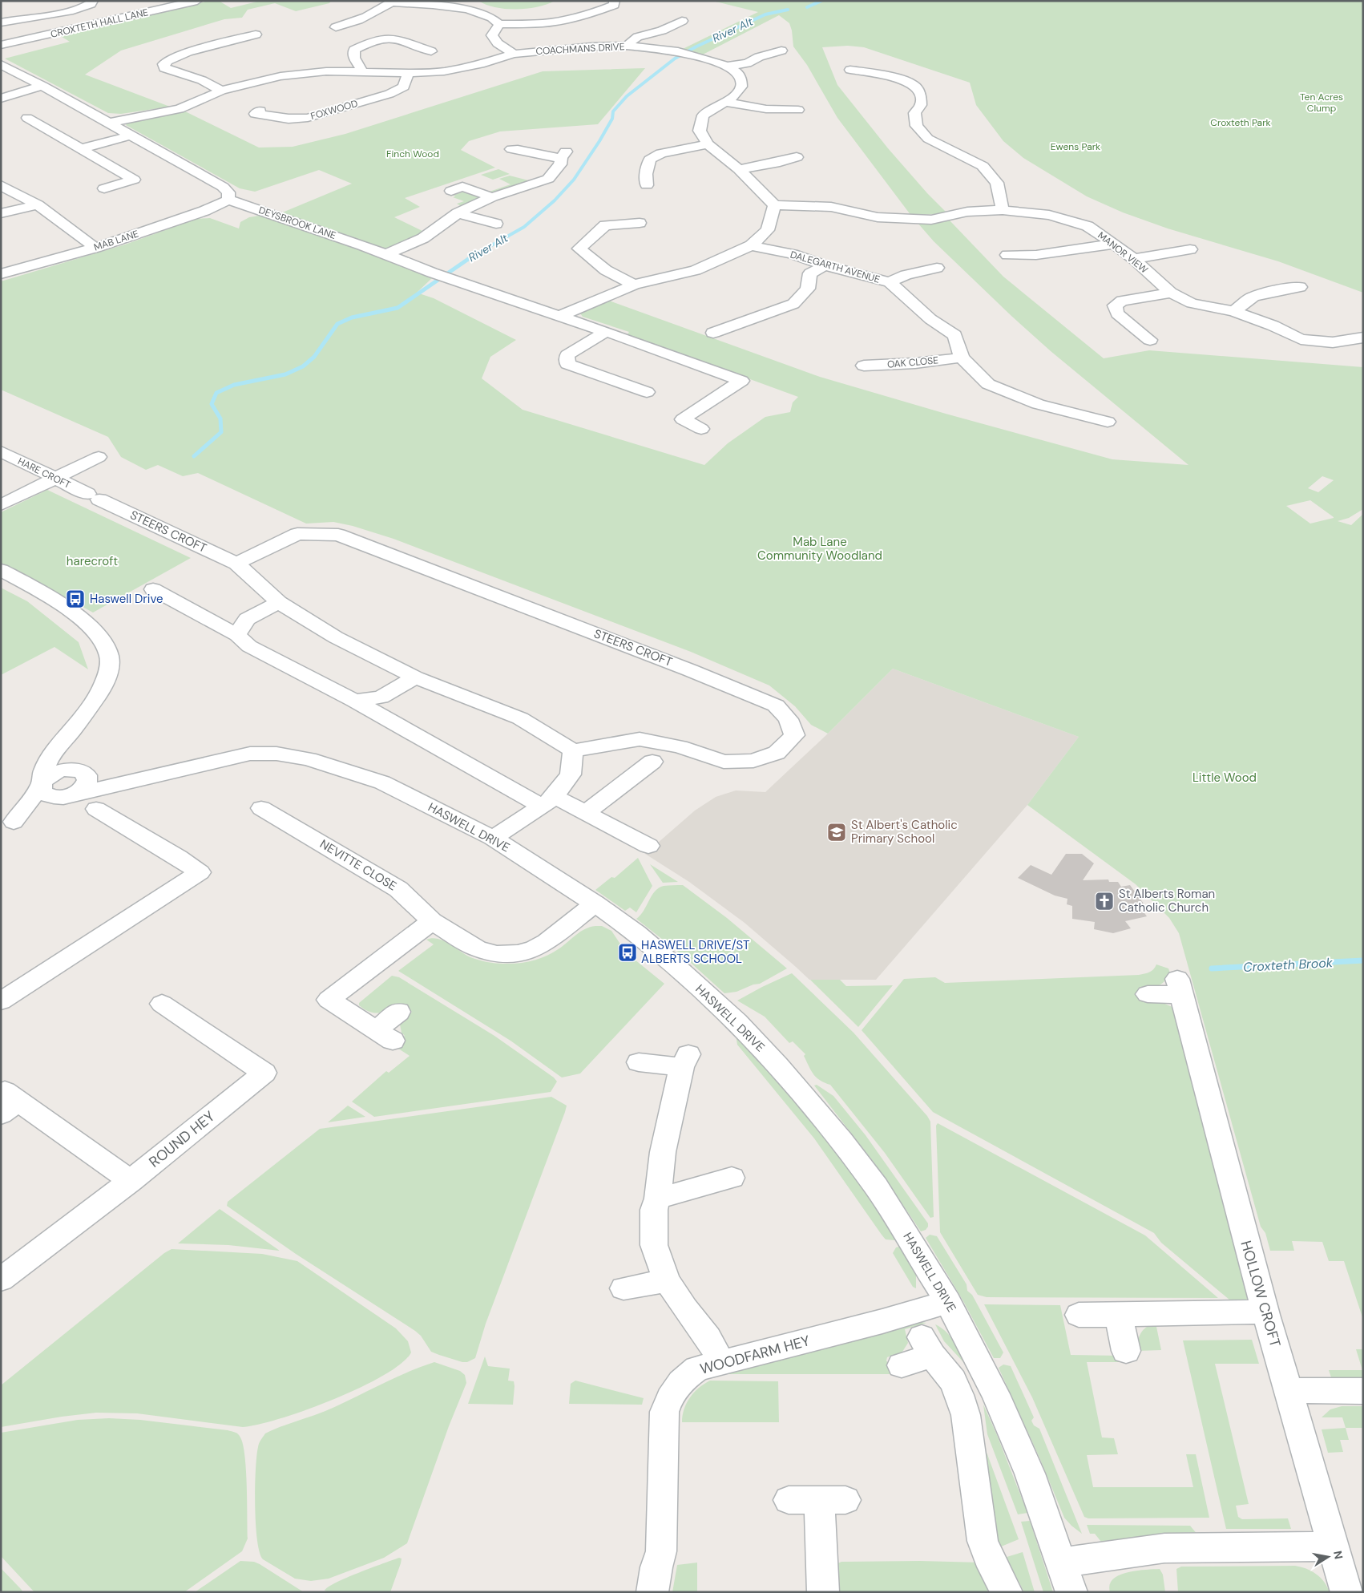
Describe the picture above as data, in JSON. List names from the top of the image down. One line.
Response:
{"streets":{"street":["CROXTETH HALL LANE","COACHMANS DRIVE","FOXWOOD","DEYSBROOK LANE","MAB LANE","MANOR VIEW","DALEGARTH AVENUE","OAK CLOSE","HARE CROFT","STEERS CROFT","HASWELL DRIVE","NEVITTE CLOSE","ROUND HEY","HOLLOW CROFT","WOODFARM HEY"]},"crossings":[["COACHMANS DRIVE","FOXWOOD"],["COACHMANS DRIVE","MANOR VIEW"],["DEYSBROOK LANE","MAB LANE"],["DALEGARTH AVENUE","OAK CLOSE"],["HARE CROFT","STEERS CROFT"],["HASWELL DRIVE","NEVITTE CLOSE"],["HASWELL DRIVE","WOODFARM HEY"]],"water":["River Alt","Croxteth Brook"],"parks":["Ten Acres Clump","Croxteth Park","Ewens Park","Finch Wood","Mab Lane Community Woodland","harecroft","Little Wood"],"places":{"bus stop":["Haswell Drive","HASWELL DRIVE/ST ALBERTS SCHOOL"],"school or university":["St Albert's Catholic Primary School"],"church":["St Alberts Roman Catholic Church"]},"north":"right"}
